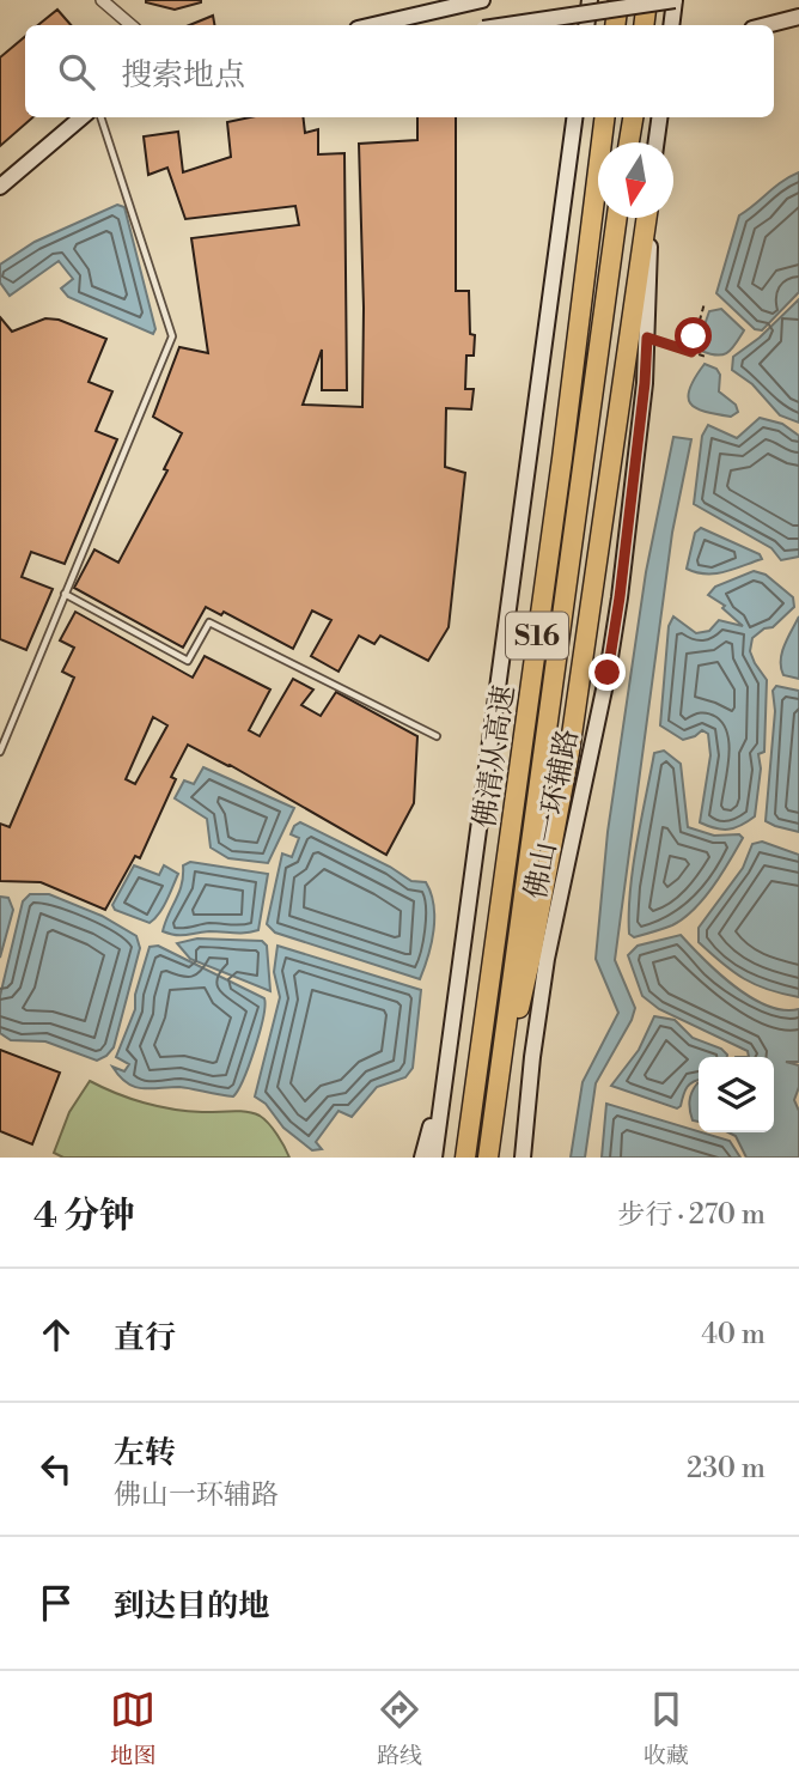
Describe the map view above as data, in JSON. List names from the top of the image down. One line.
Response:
{"streets":{"highway":["S16","佛清从高速"],"main road":["佛山一环辅路"]},"north":"bottom","page":{"search":"搜索地点","heading":["4 分钟","步行 · 270 m"],"list":[["直行","40 m"],["左转","佛山一环辅路","230 m"],"到达目的地"],"nav":["地图","路线","收藏"]}}
